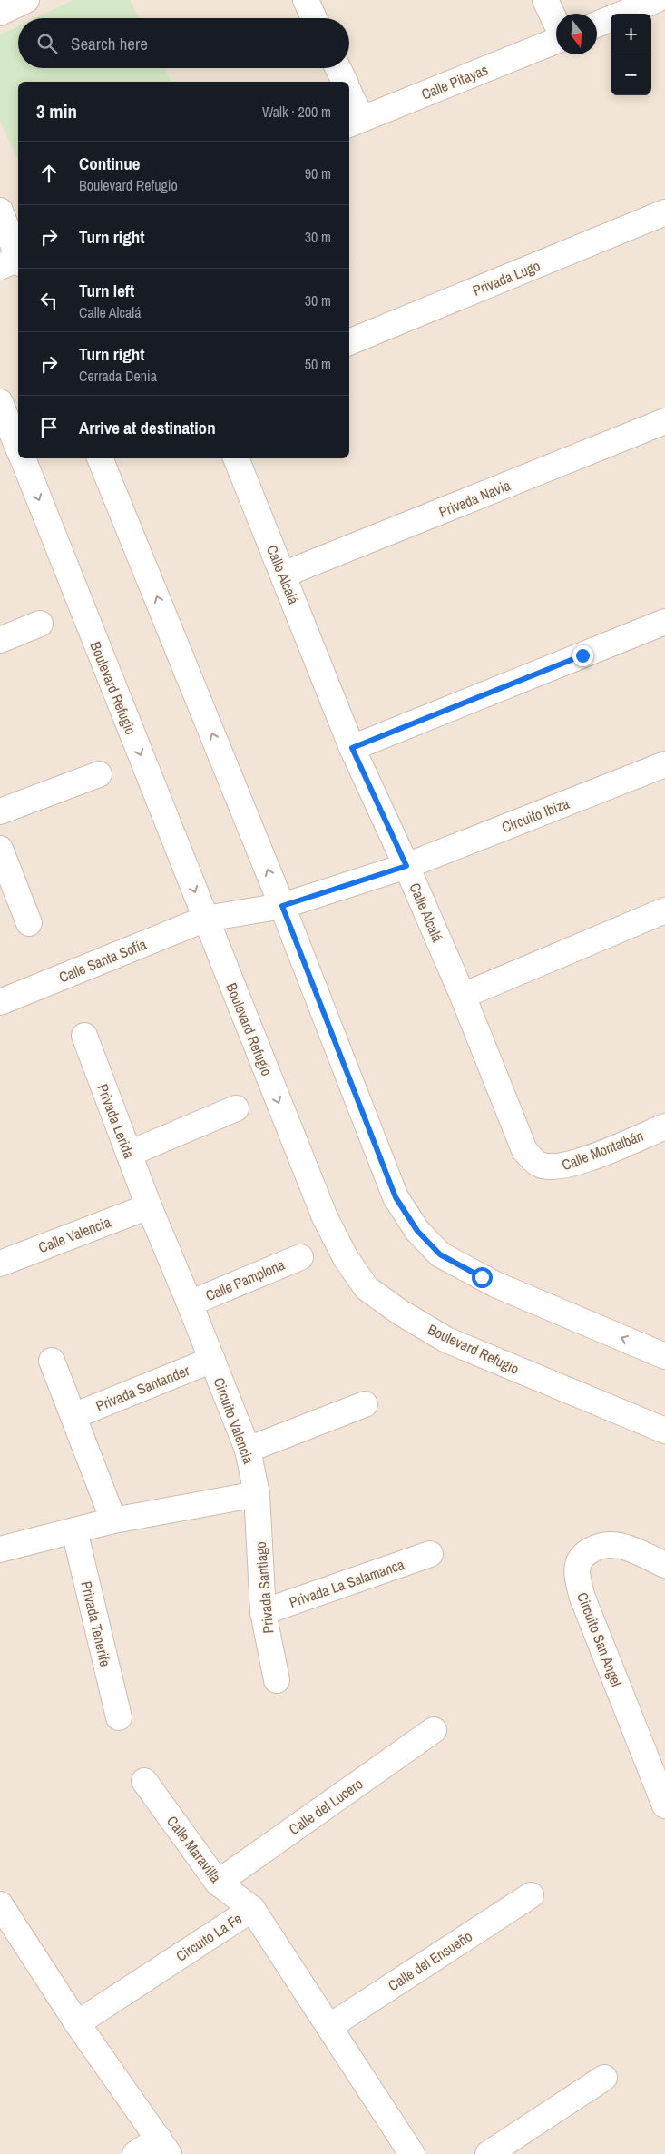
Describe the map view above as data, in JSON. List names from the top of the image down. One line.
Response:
{"streets":{"street":["Calle Pitayas","Privada Lugo","Privada Navia","Calle Alcalá","Boulevard Refugio","Circuito Ibiza","Calle Santa Sofía","Privada Lerida","Calle Montalbán","Calle Valencia","Calle Pamplona","Privada Santander","Circuito Valencia","Privada La Salamanca","Privada Santiago","Privada Tenerife","Circuito San Angel","Calle del Lucero","Calle Maravilla","Circuito La Fe","Calle del Ensueño"]},"crossings":[["Privada Navia","Calle Alcalá"],["Calle Alcalá","Circuito Ibiza"],["Calle Alcalá","Calle Montalbán"],["Boulevard Refugio","Calle Santa Sofía"],["Circuito Ibiza","Calle Santa Sofía"],["Privada Lerida","Calle Valencia"],["Privada Lerida","Circuito Valencia"],["Calle Valencia","Circuito Valencia"],["Calle Pamplona","Circuito Valencia"],["Privada Santander","Circuito Valencia"],["Circuito Valencia","Privada Santiago"],["Privada La Salamanca","Privada Santiago"],["Calle del Lucero","Calle Maravilla"],["Calle Maravilla","Circuito La Fe"],["Circuito La Fe","Calle del Ensueño"]],"north":"bottom","page":{"map_buttons":["+","−"],"search":"Search here","heading":["3 min","Walk · 200 m"],"list":[["Continue","Boulevard Refugio","90 m"],["Turn right","30 m"],["Turn left","Calle Alcalá","30 m"],["Turn right","Cerrada Denia","50 m"],"Arrive at destination"]}}
